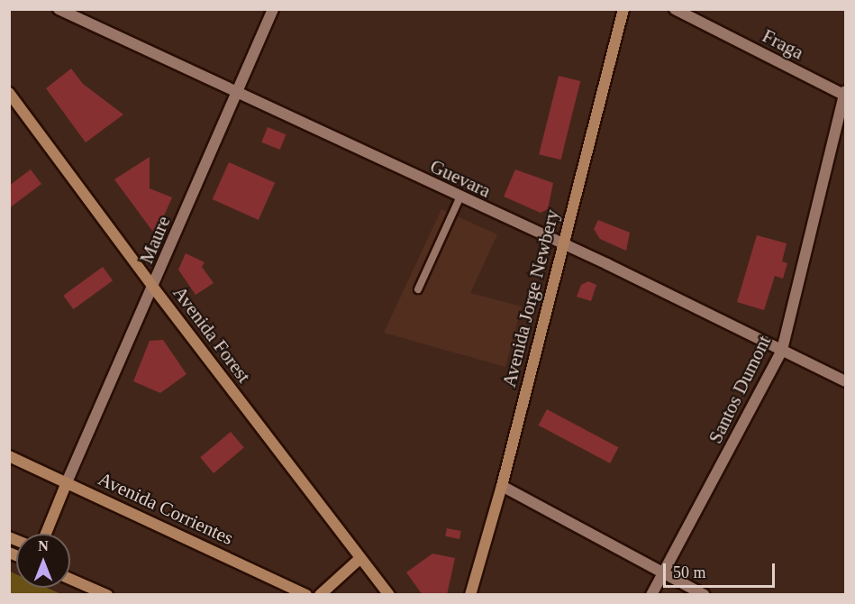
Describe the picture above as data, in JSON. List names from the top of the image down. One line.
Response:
{"streets":{"main road":["Avenida Jorge Newbery","Avenida Forest","Avenida Corrientes"],"street":["Fraga","Guevara","Maure","Santos Dumont"]},"crossings":[["Fraga","Santos Dumont"],["Guevara","Maure"],["Guevara","Avenida Jorge Newbery"],["Guevara","Santos Dumont"],["Maure","Avenida Forest"],["Maure","Avenida Corrientes"]],"scale_bar":"50 m","north":"top"}
